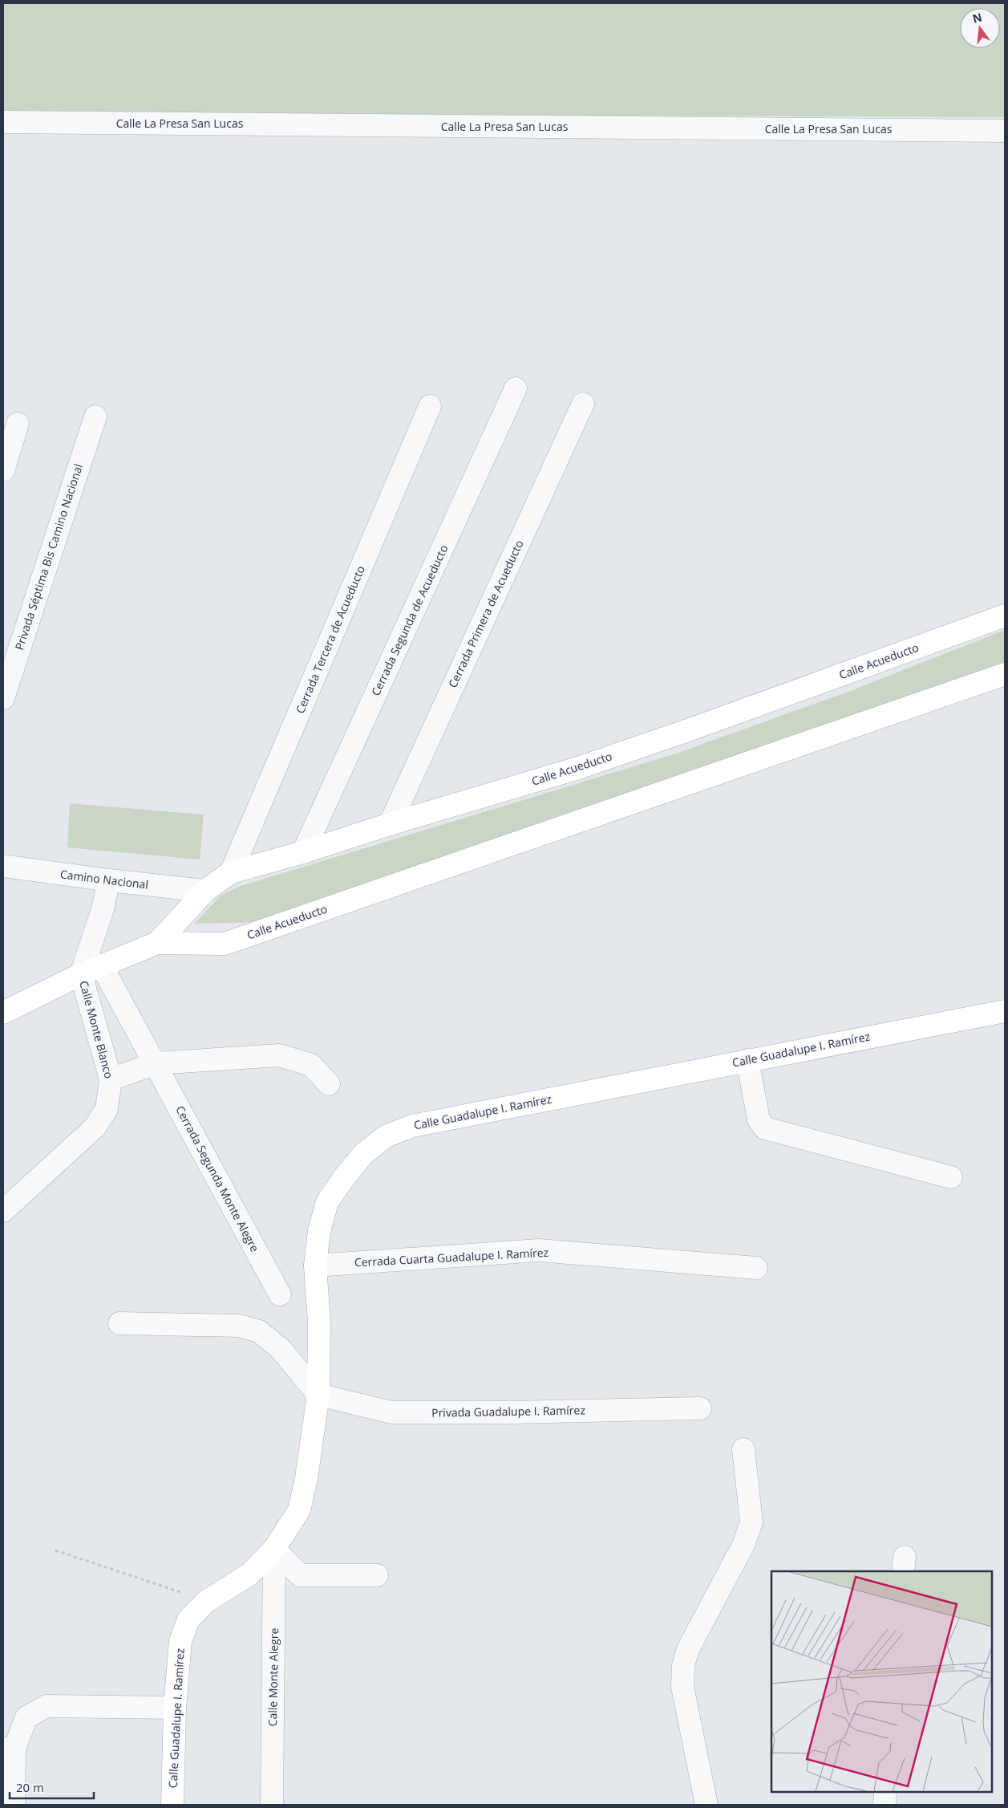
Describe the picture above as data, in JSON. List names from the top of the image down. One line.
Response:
{"streets":{"street":["Calle La Presa San Lucas","Privada Séptima Bis Camino Nacional","Cerrada Primera de Acueducto","Cerrada Segunda de Acueducto","Cerrada Tercera de Acueducto","Calle Acueducto","Camino Nacional","Calle Monte Blanco","Calle Guadalupe I. Ramírez","Cerrada Segunda Monte Alegre","Cerrada Cuarta Guadalupe I. Ramírez","Privada Guadalupe I. Ramírez","Calle Monte Alegre"]},"crossings":[["Cerrada Primera de Acueducto","Calle Acueducto"],["Cerrada Segunda de Acueducto","Calle Acueducto"],["Cerrada Tercera de Acueducto","Calle Acueducto"],["Calle Acueducto","Camino Nacional"],["Calle Acueducto","Calle Monte Blanco"],["Calle Acueducto","Cerrada Segunda Monte Alegre"],["Camino Nacional","Calle Monte Blanco"],["Calle Guadalupe I. Ramírez","Cerrada Cuarta Guadalupe I. Ramírez"],["Calle Guadalupe I. Ramírez","Privada Guadalupe I. Ramírez"],["Calle Guadalupe I. Ramírez","Calle Monte Alegre"]],"scale_bar":"20 m","north":"top"}
